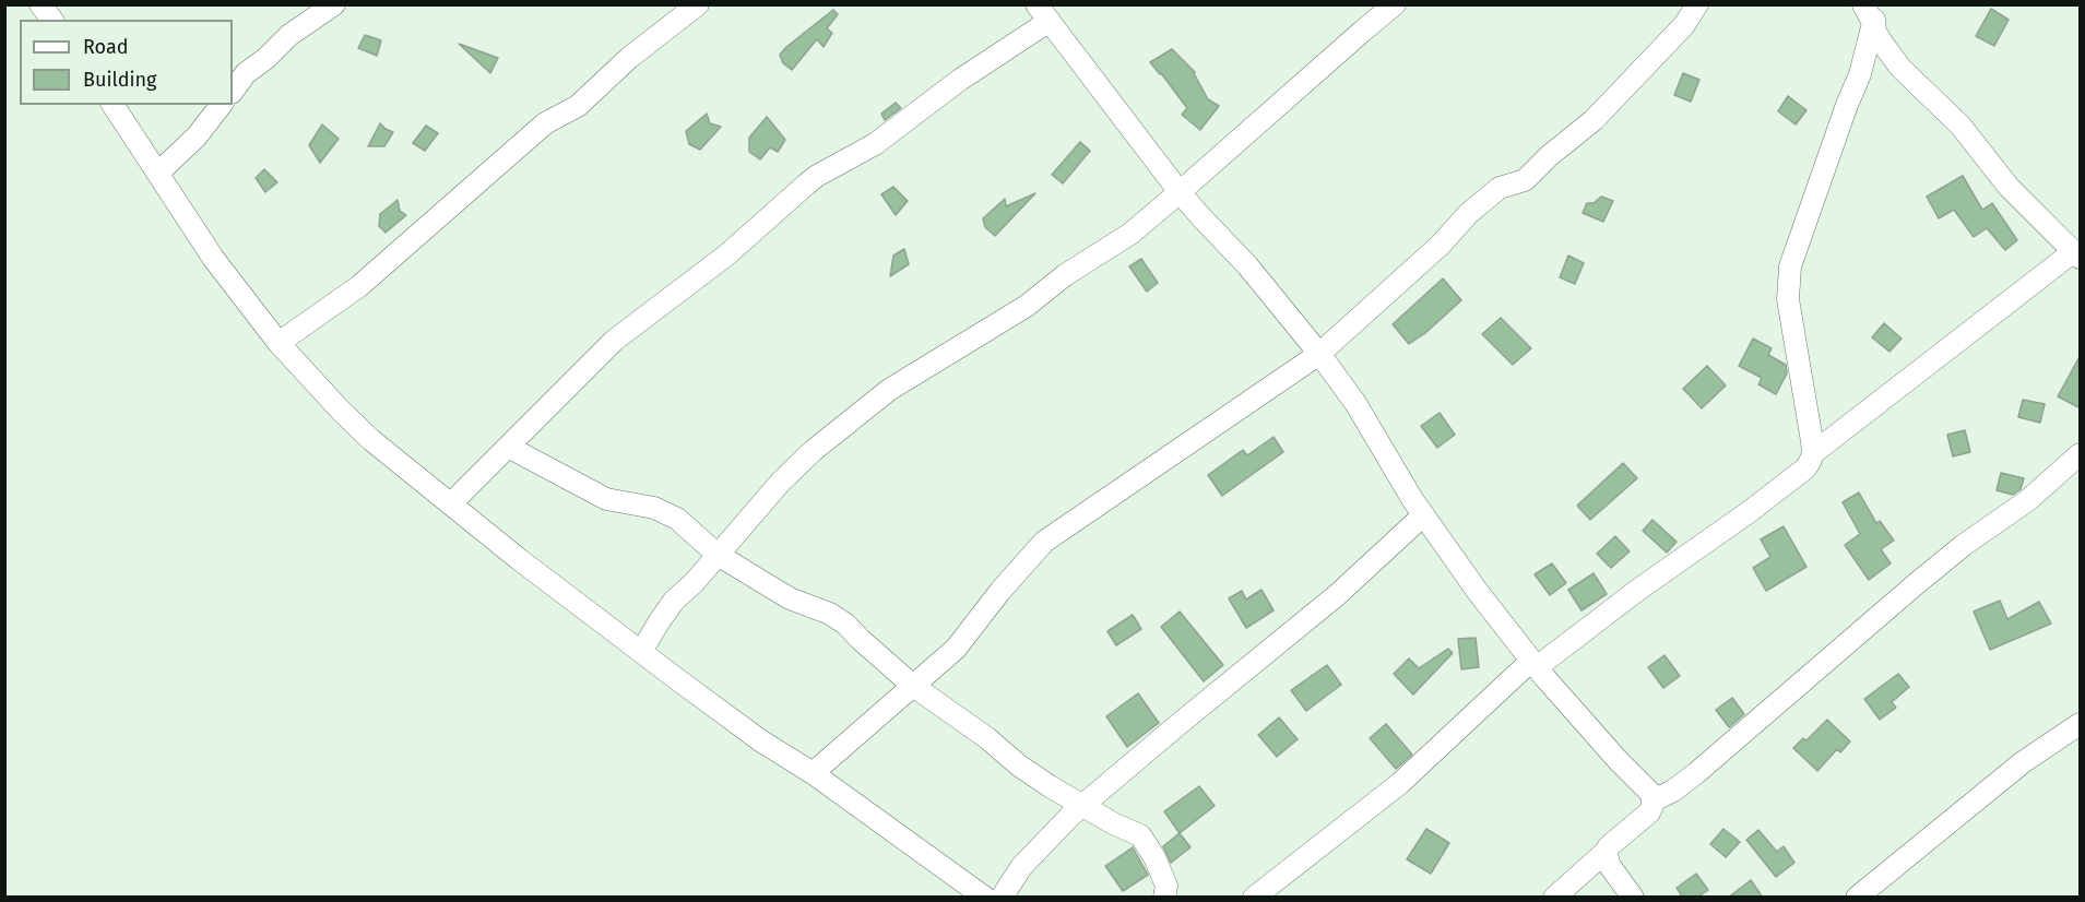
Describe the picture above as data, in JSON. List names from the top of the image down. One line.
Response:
{"legend":["Road","Building"]}
